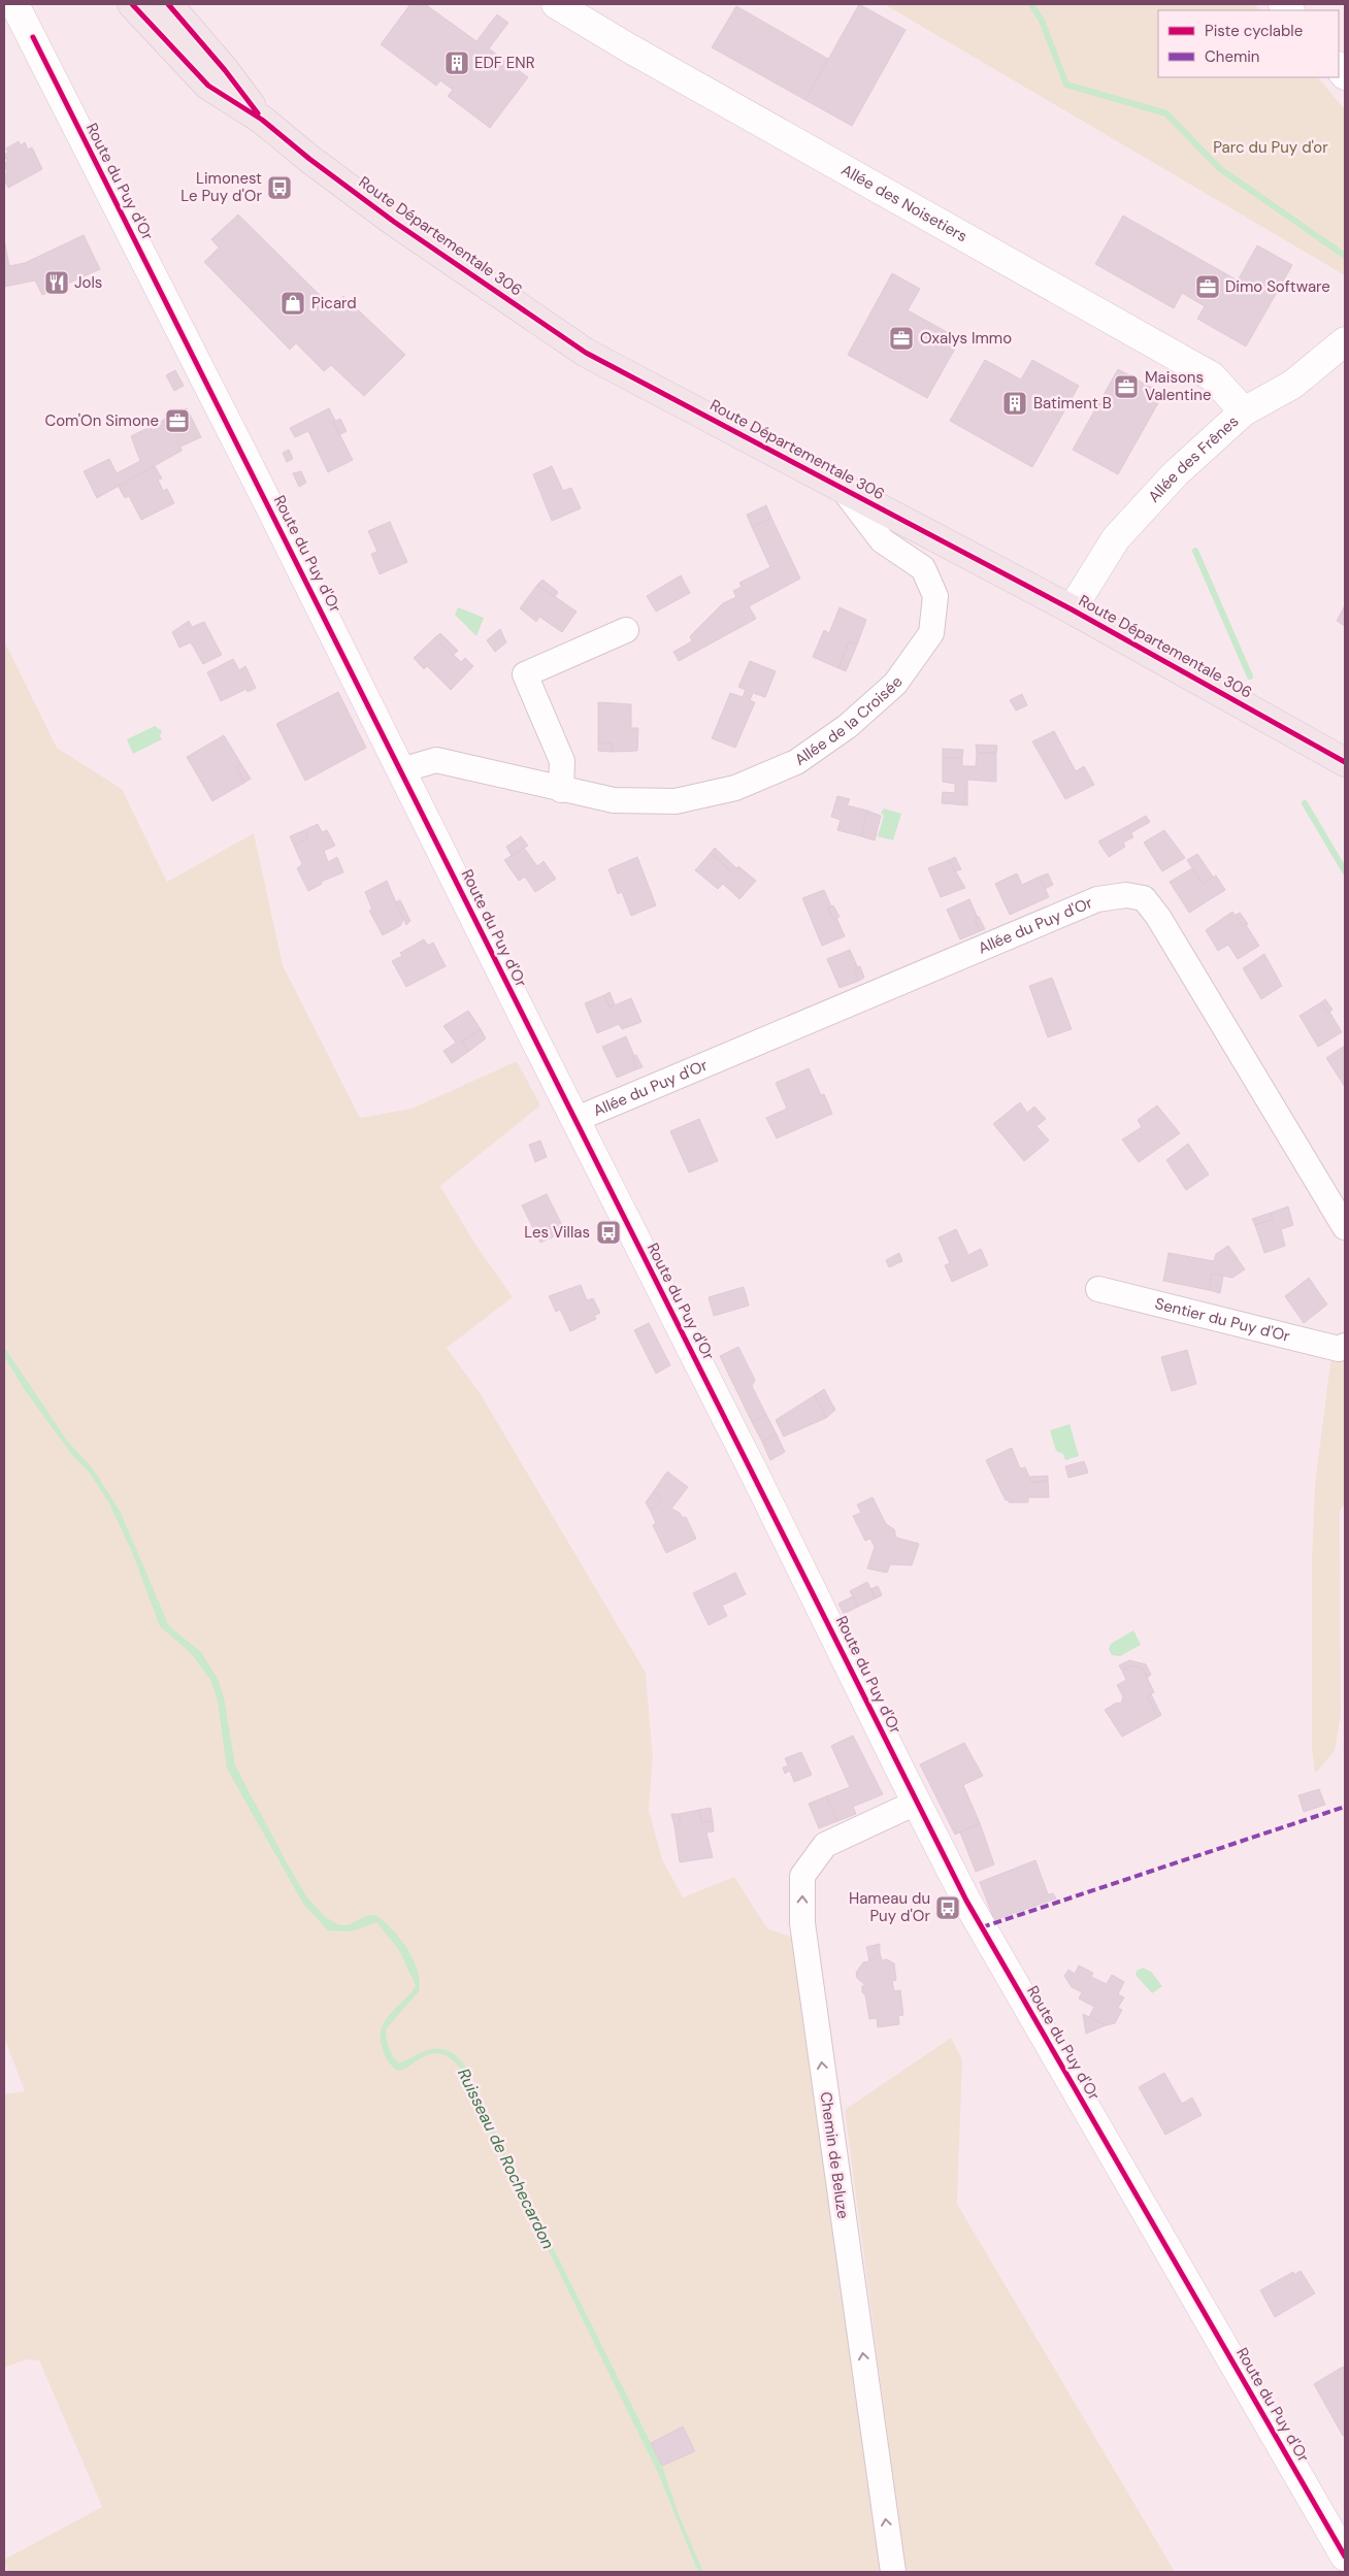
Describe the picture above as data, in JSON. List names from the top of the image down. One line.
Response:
{"streets":{"main road":["Route du Puy d'Or","Allée des Noisetiers","Route Départementale 306","Allée des Frênes"],"street":["Allée de la Croisée","Allée du Puy d'Or","Sentier du Puy d'Or","Chemin de Beluze"]},"crossings":[["Route du Puy d'Or","Allée de la Croisée"],["Route du Puy d'Or","Allée du Puy d'Or"],["Route du Puy d'Or","Chemin de Beluze"],["Allée des Noisetiers","Allée des Frênes"],["Route Départementale 306","Allée des Frênes"],["Route Départementale 306","Allée de la Croisée"]],"one_way":["Chemin de Beluze"],"water":["Ruisseau de Rochecardon"],"parks":["Parc du Puy d'or"],"places":{"building":["EDF ENR","Batiment B"],"bus stop":["Limonest Le Puy d'Or","Les Villas","Hameau du Puy d'Or"],"restaurant":["Jols"],"office":["Dimo Software","Oxalys Immo","Maisons Valentine","Com'On Simone"],"shop":["Picard"]},"legend":["Piste cyclable","Chemin"]}
